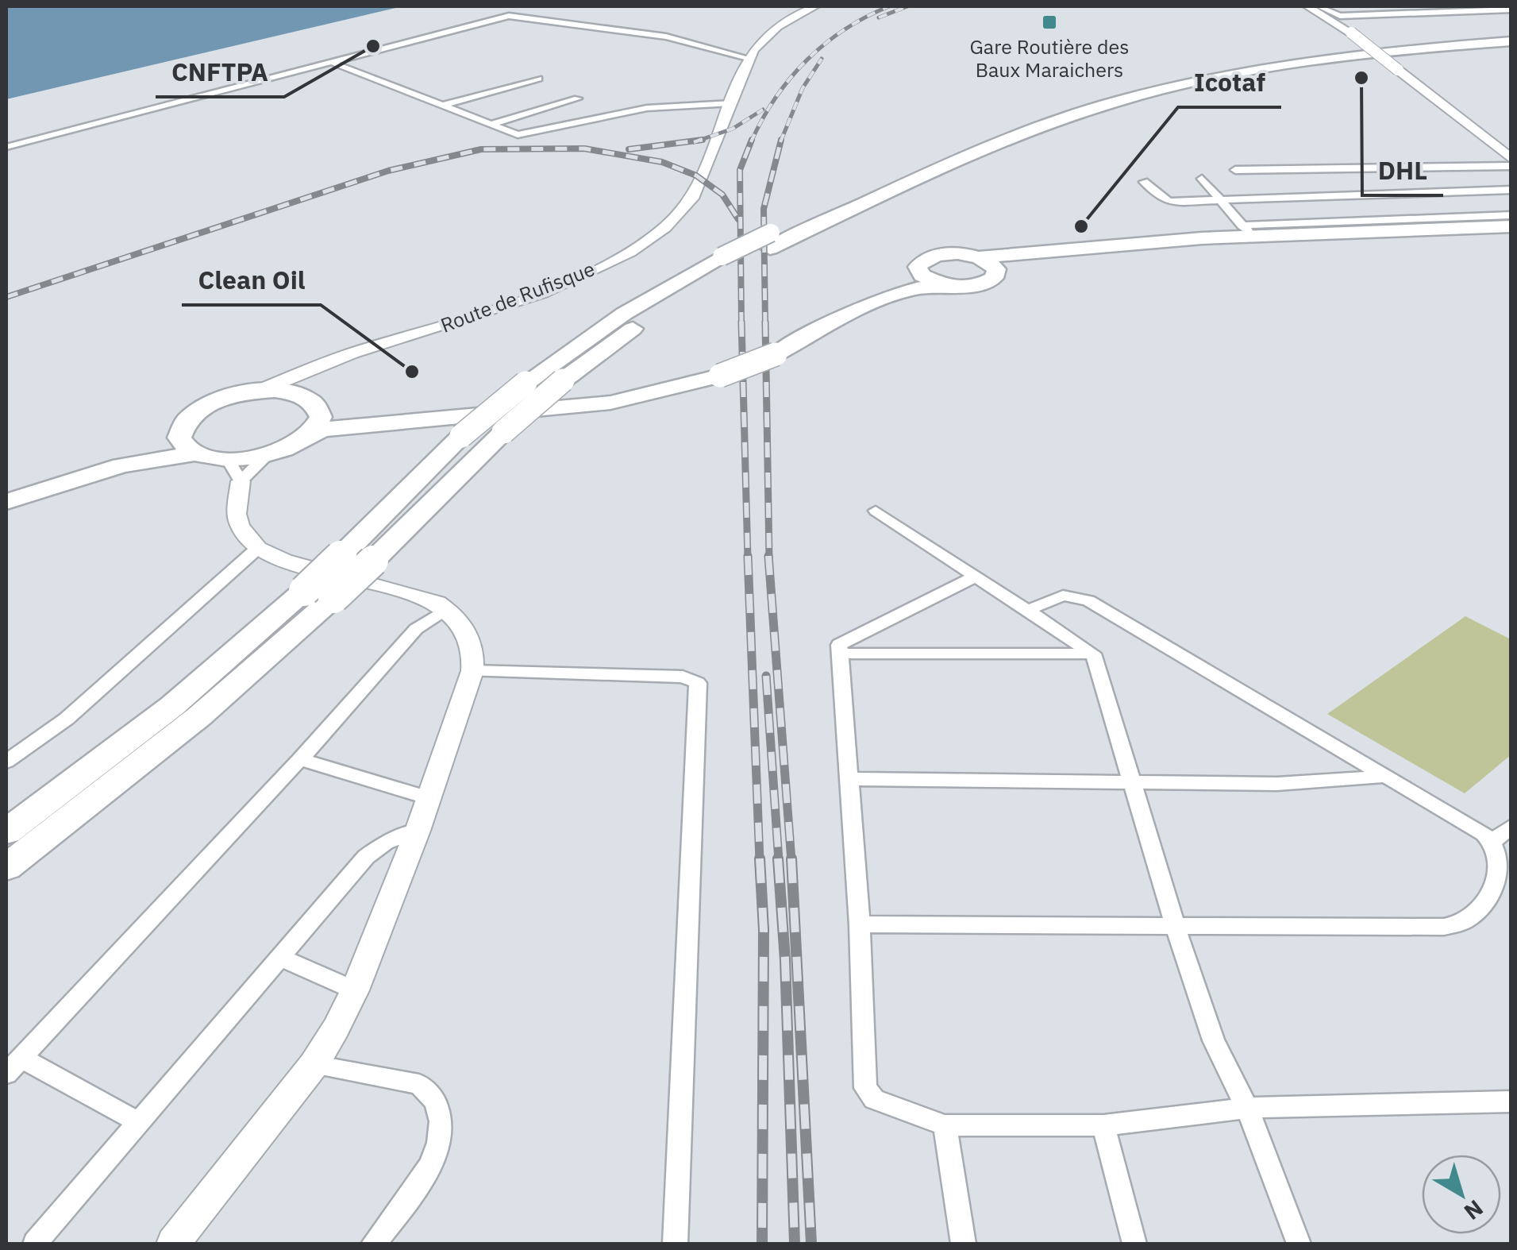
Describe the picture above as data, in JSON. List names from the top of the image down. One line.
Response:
{"streets":{"main road":["Route de Rufisque"]},"places":{"transit":["Gare Routière des Baux Maraichers"],"other":["CNFTPA","DHL","Icotaf","Clean Oil"]},"north":"bottom right"}
